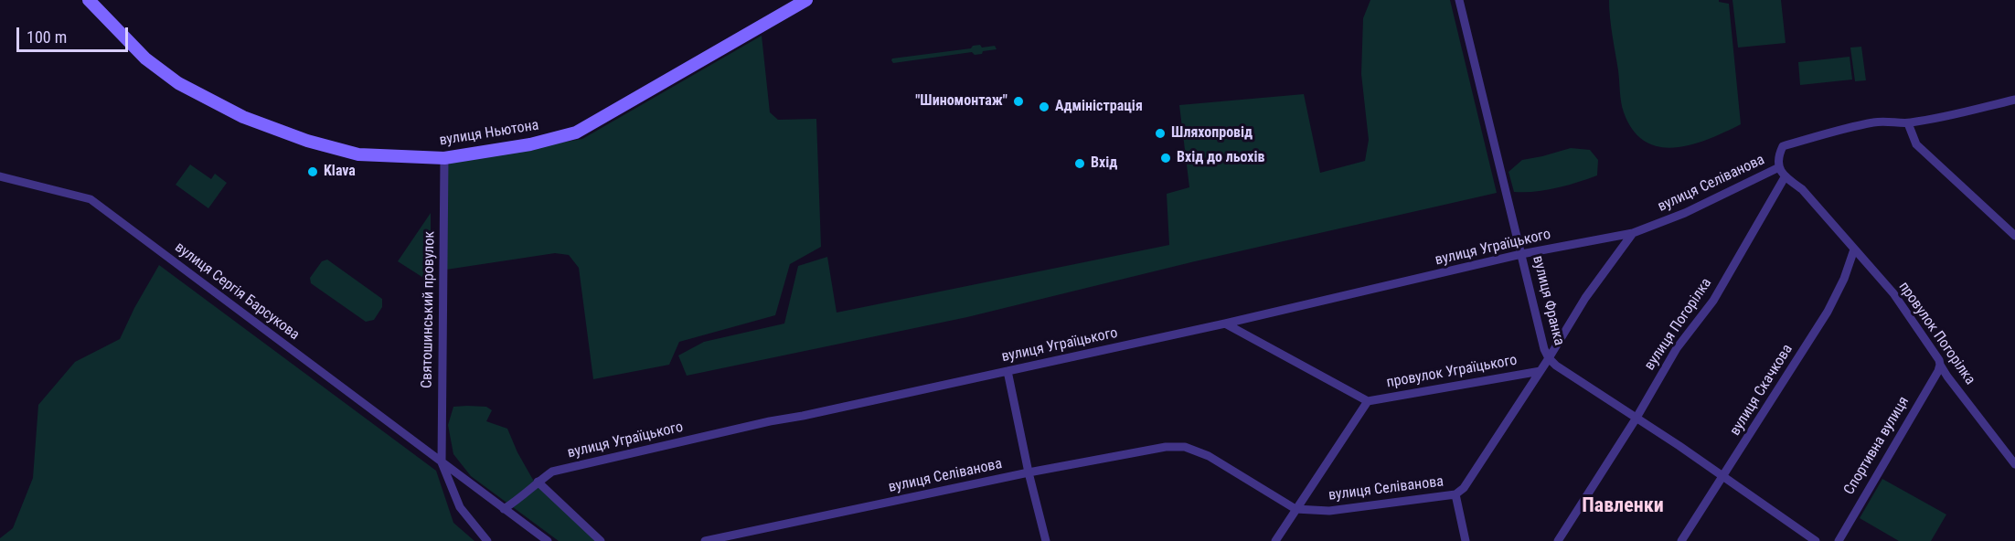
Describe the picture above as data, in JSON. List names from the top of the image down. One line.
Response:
{"streets":{"street":["вулиця Ньютона","вулиця Селіванова","вулиця Уграїцького","вулиця Сергія Барсукова","вулиця Франка","Святошинський провулок","вулиця Погорілка","провулок Погорілка","провулок Уграїцького","вулиця Скачкова","Спортивна вулиця"]},"crossings":[["вулиця Ньютона","Святошинський провулок"],["вулиця Селіванова","вулиця Уграїцького"],["вулиця Селіванова","вулиця Франка"],["вулиця Селіванова","провулок Погорілка"],["вулиця Селіванова","провулок Уграїцького"],["вулиця Уграїцького","вулиця Сергія Барсукова"],["вулиця Уграїцького","вулиця Франка"],["вулиця Уграїцького","провулок Уграїцького"],["вулиця Сергія Барсукова","Святошинський провулок"],["вулиця Франка","вулиця Погорілка"],["вулиця Франка","вулиця Скачкова"],["вулиця Погорілка","провулок Погорілка"],["провулок Погорілка","вулиця Скачкова"],["провулок Погорілка","Спортивна вулиця"]],"districts":["Павленки"],"places":["\"Шиномонтаж\"","Адміністрація","Шляхопровід","Вхід до льохів","Вхід","Klava"],"scale_bar":"100 m"}
